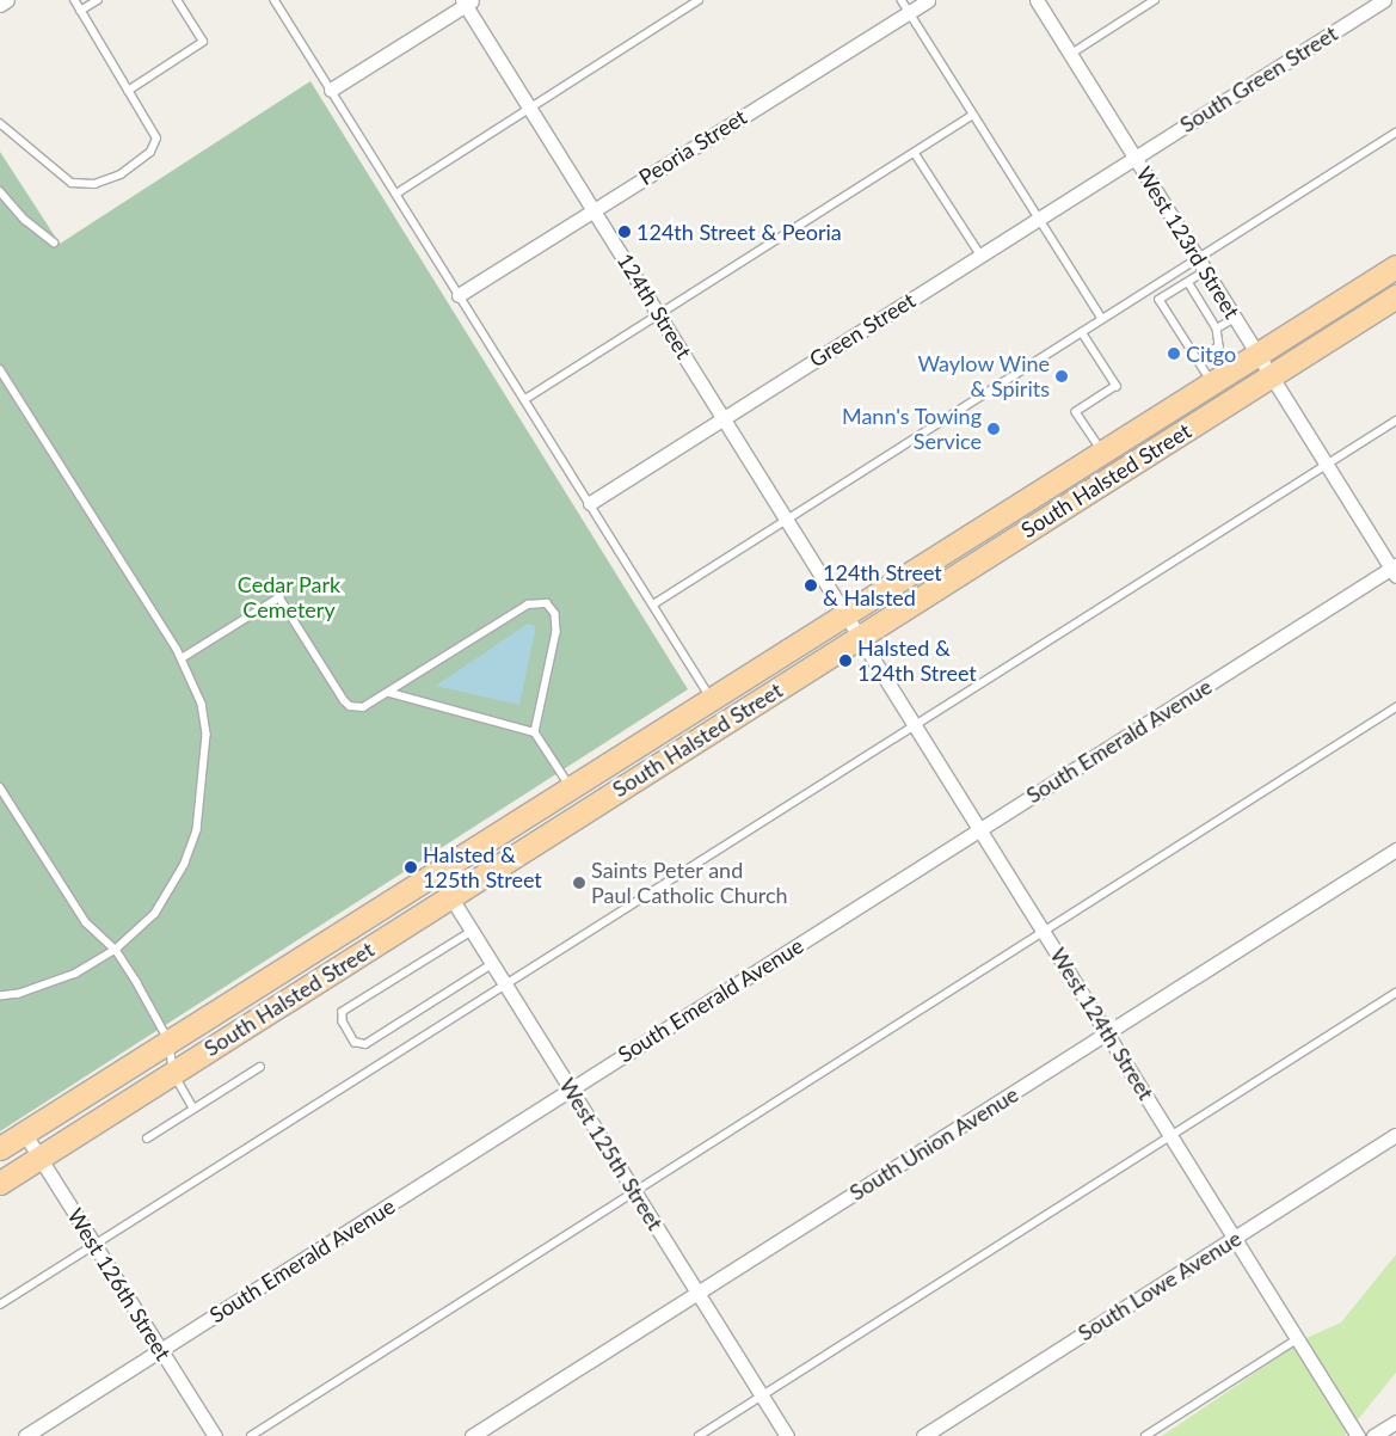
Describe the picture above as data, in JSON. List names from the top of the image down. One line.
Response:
{"streets":{"main road":["South Halsted Street"],"street":["South Green Street","Peoria Street","West 123rd Street","124th Street","Green Street","South Emerald Avenue","West 124th Street","South Union Avenue","West 125th Street","West 126th Street","South Lowe Avenue"]},"crossings":[["South Green Street","West 123rd Street"],["South Green Street","Green Street"],["Peoria Street","124th Street"],["West 123rd Street","Green Street"],["West 123rd Street","South Halsted Street"],["West 123rd Street","South Emerald Avenue"],["124th Street","Green Street"],["124th Street","South Halsted Street"],["124th Street","West 124th Street"],["South Halsted Street","West 124th Street"],["South Halsted Street","West 125th Street"],["South Halsted Street","West 126th Street"],["South Emerald Avenue","West 124th Street"],["South Emerald Avenue","West 125th Street"],["South Emerald Avenue","West 126th Street"],["West 124th Street","South Union Avenue"],["West 124th Street","South Lowe Avenue"],["South Union Avenue","West 125th Street"]],"parks":["Cedar Park Cemetery"],"places":["124th Street & Peoria","Citgo","Waylow Wine & Spirits","Mann's Towing Service","124th Street & Halsted","Halsted & 124th Street","Halsted & 125th Street","Saints Peter and Paul Catholic Church"]}
